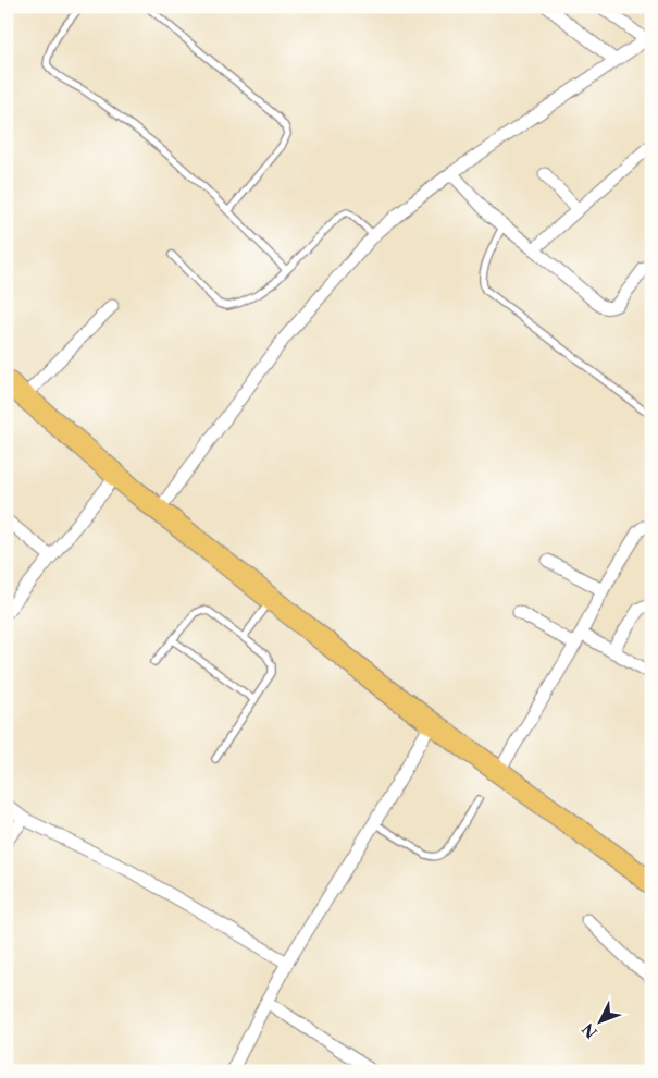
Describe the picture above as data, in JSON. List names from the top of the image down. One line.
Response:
{"north":"bottom left"}
